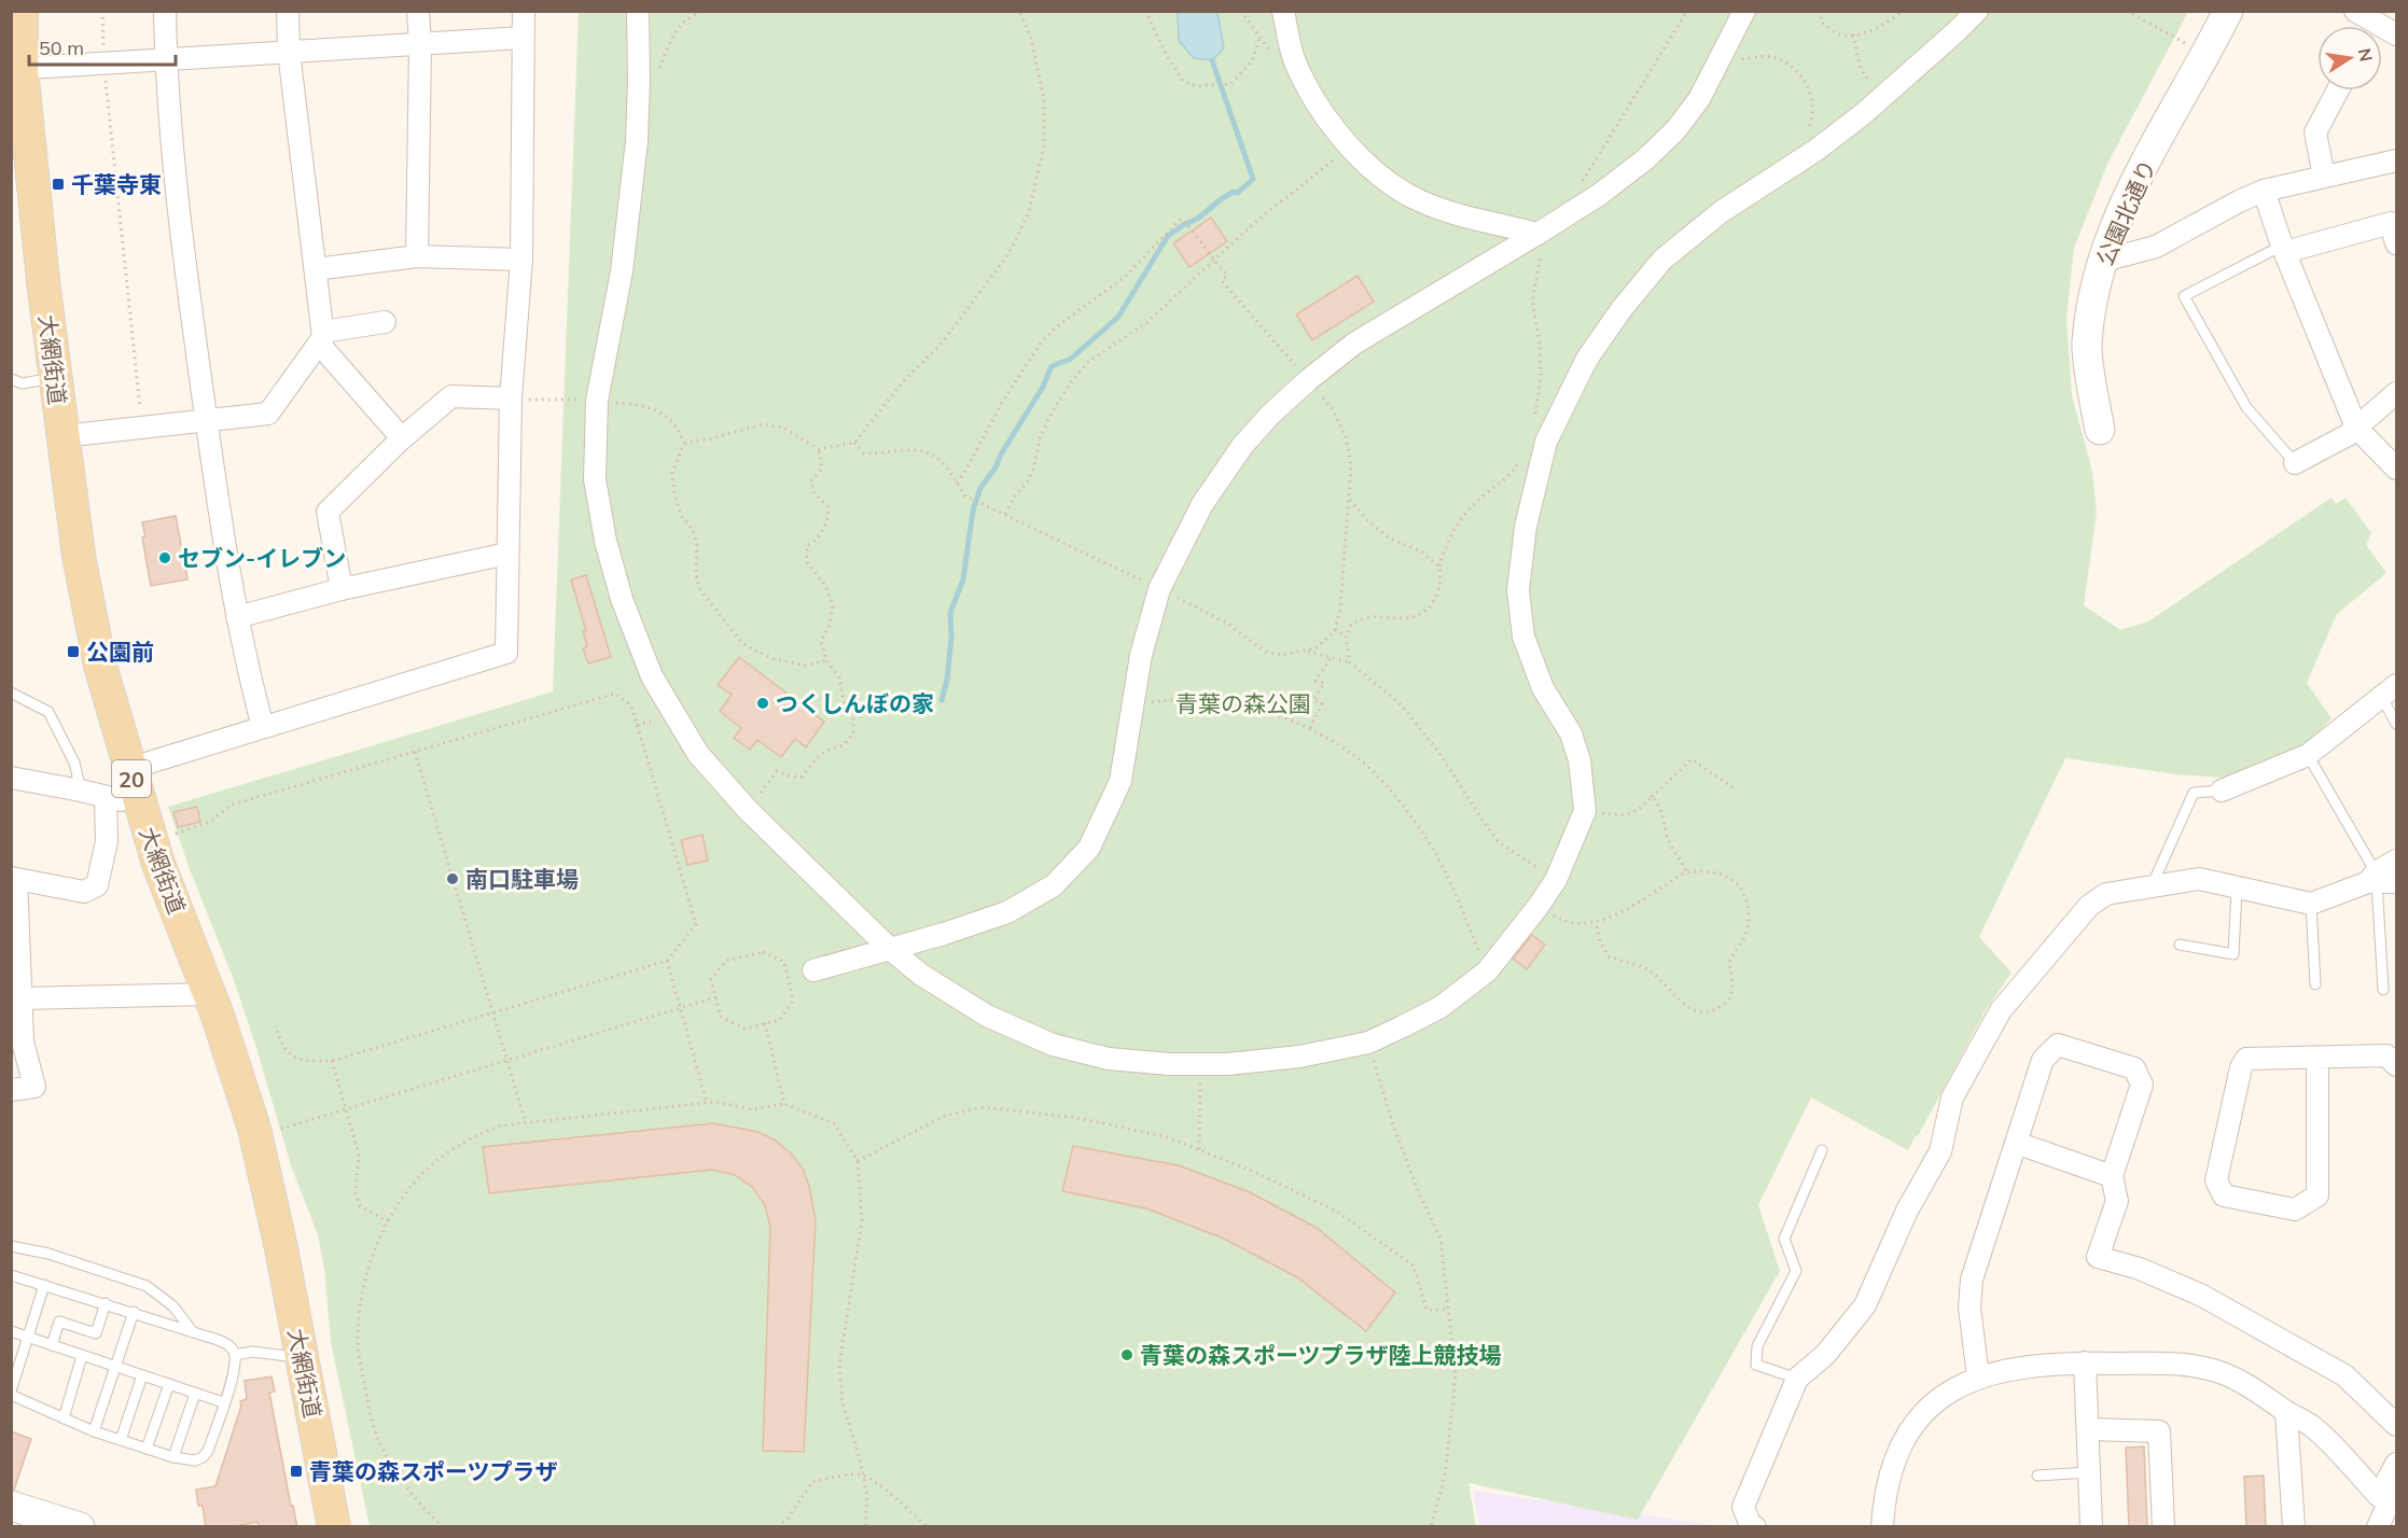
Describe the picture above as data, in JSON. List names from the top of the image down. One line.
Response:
{"streets":{"main road":["大網街道","20"],"street":["公園北通り"]},"parks":["青葉の森公園"],"places":{"transit":["千葉寺東","公園前","青葉の森スポーツプラザ"],"other":["セブン-イレブン","つくしんぼの家","南口駐車場","青葉の森スポーツプラザ陸上競技場"]},"scale_bar":"50 m","north":"right"}
